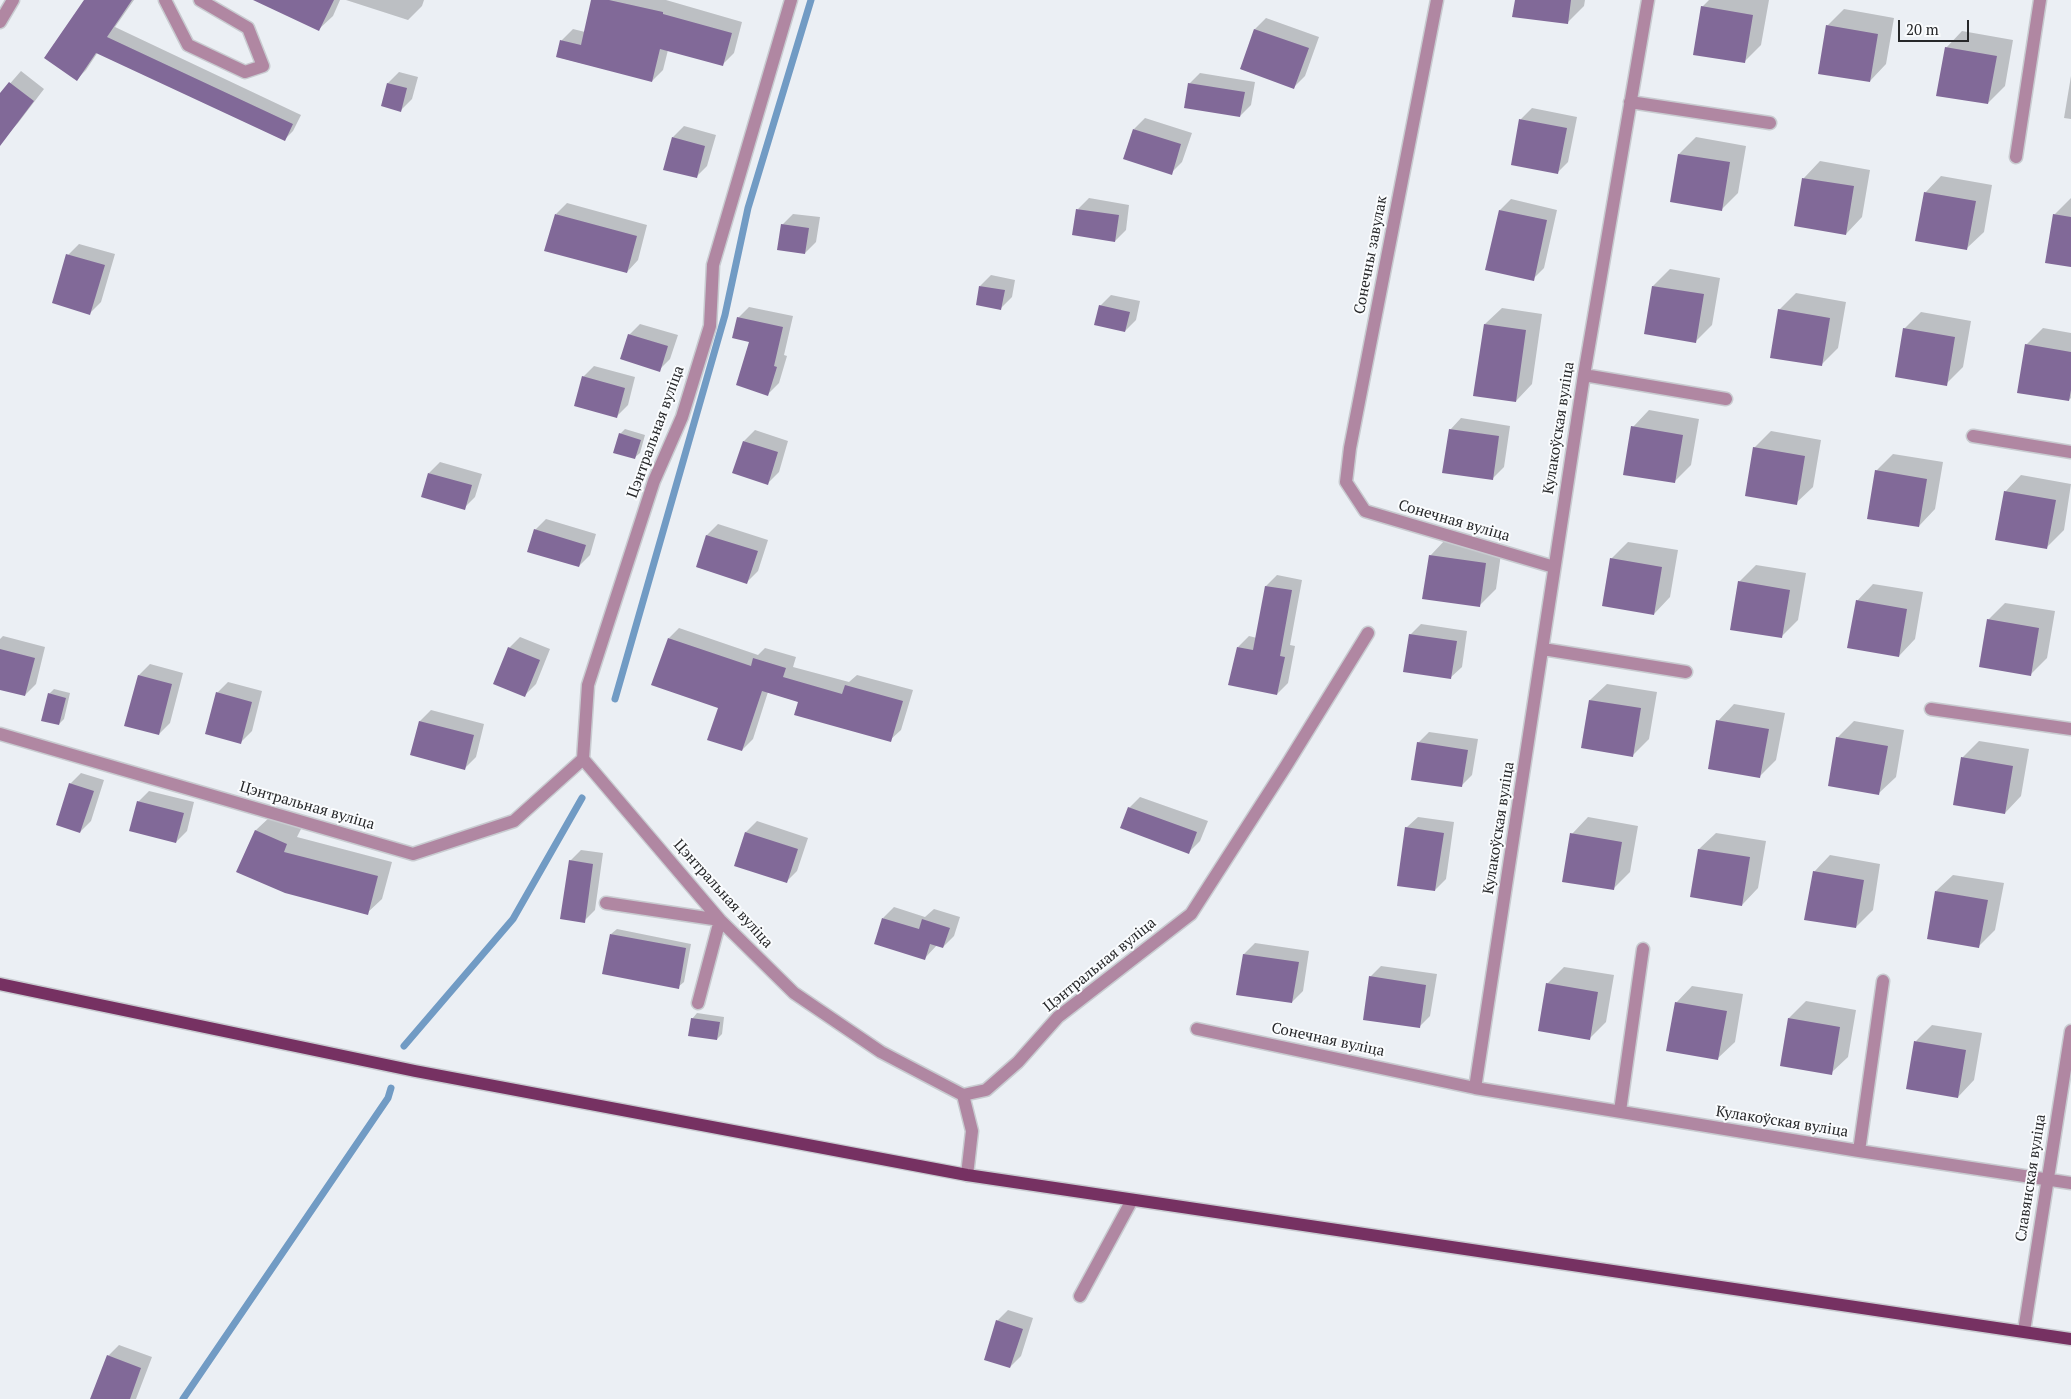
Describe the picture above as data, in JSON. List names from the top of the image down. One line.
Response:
{"streets":{"street":["Сонечны завулак","Кулакоўская вуліца","Цэнтральная вуліца","Сонечная вуліца","Славянская вуліца"]},"crossings":[["Сонечны завулак","Сонечная вуліца"],["Кулакоўская вуліца","Сонечная вуліца"],["Кулакоўская вуліца","Славянская вуліца"]],"scale_bar":"20 m"}
